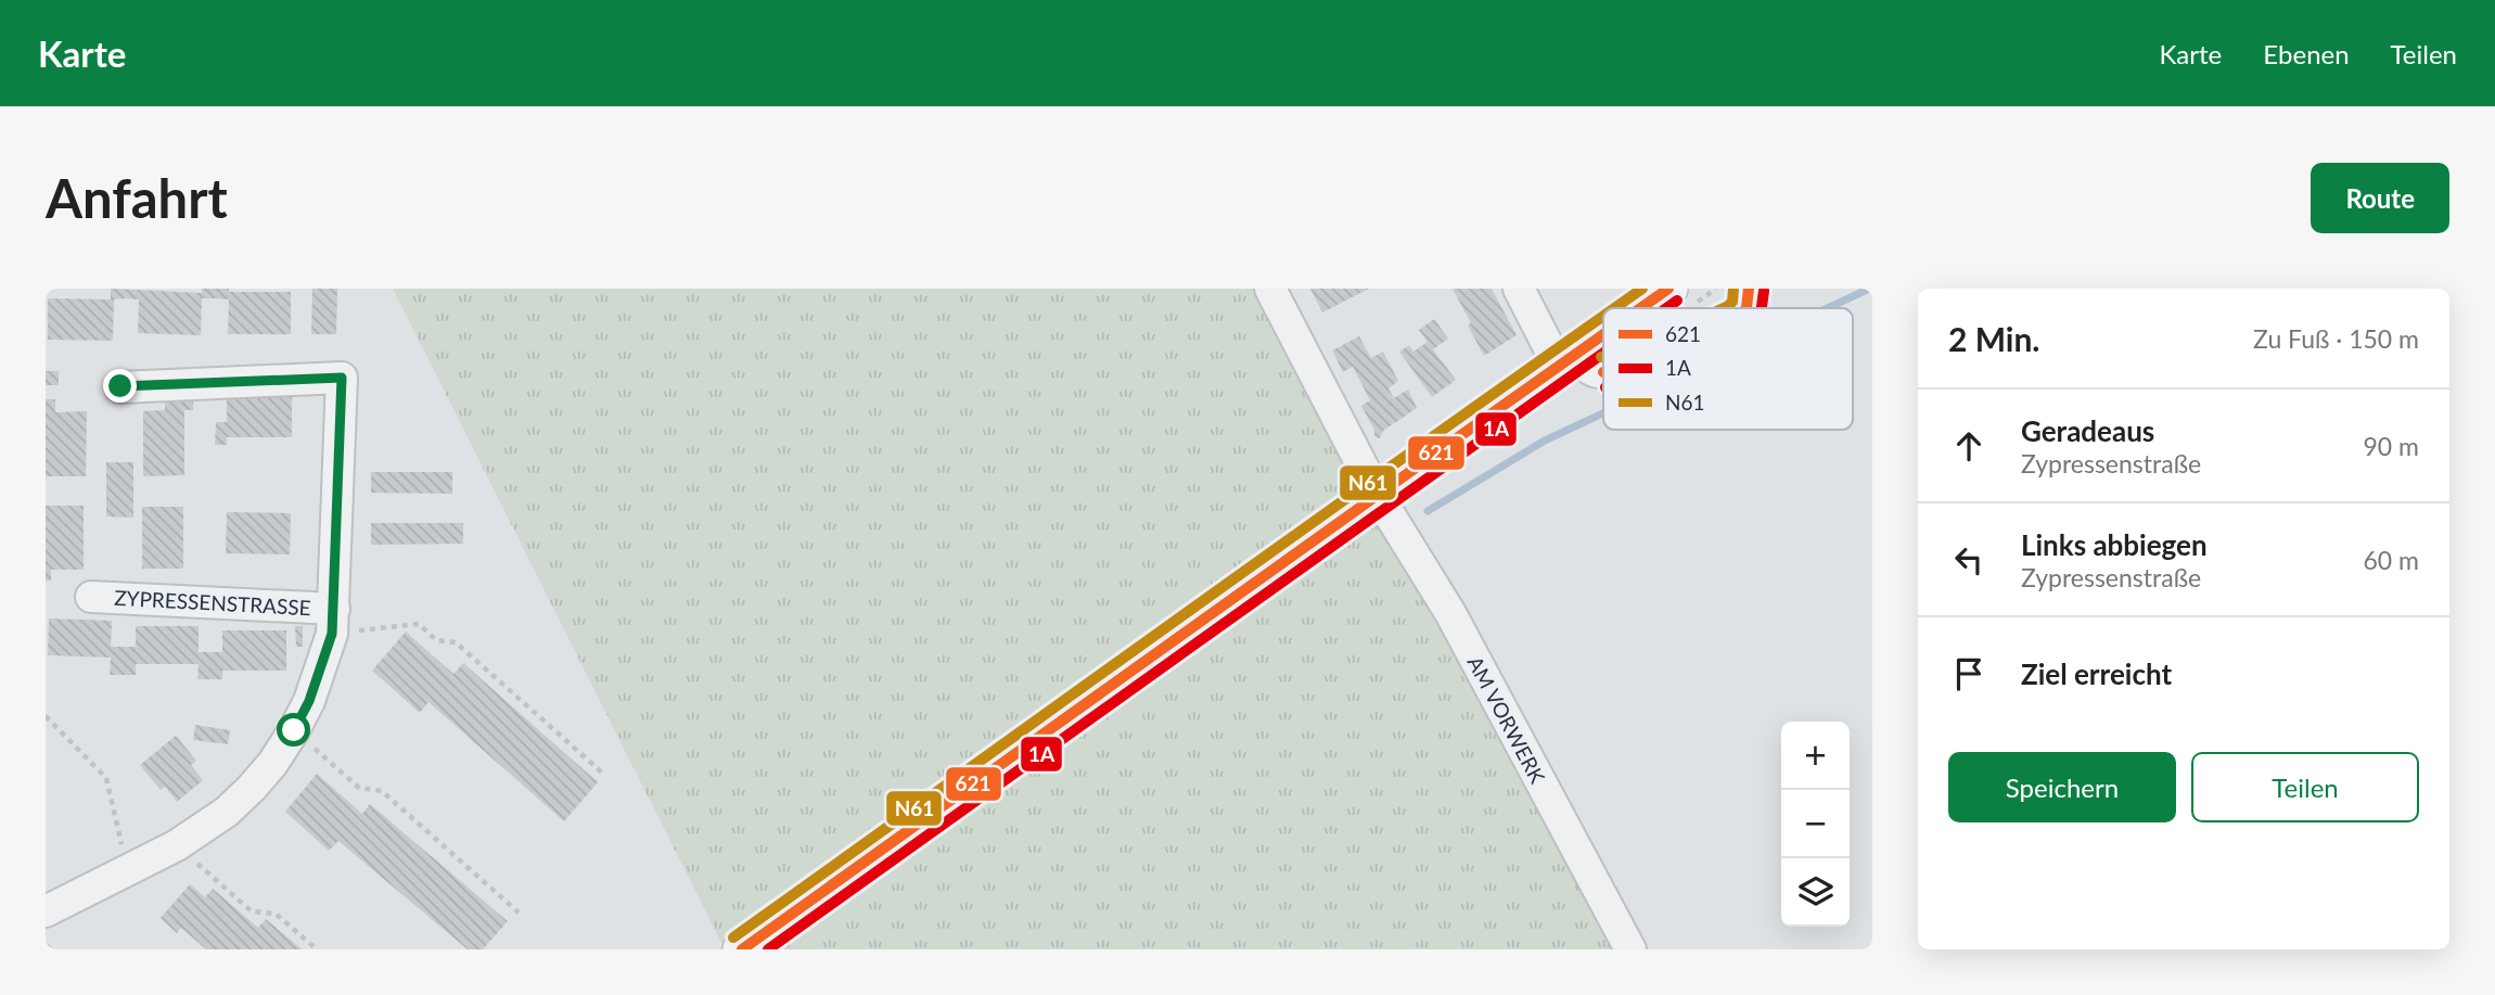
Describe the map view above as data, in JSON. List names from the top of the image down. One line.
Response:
{"streets":{"street":["ZYPRESSENSTRASSE","AM VORWERK"]},"lines":["transit line 621","transit line N61","transit line 1A"],"legend":["621","1A","N61"],"page":{"header":"Karte","nav":["Karte","Ebenen","Teilen"],"buttons":["Route",["Speichern","Teilen"]],"title":"Anfahrt","heading":["2 Min.","Zu Fuß · 150 m"],"list":[["Geradeaus","Zypressenstraße","90 m"],["Links abbiegen","Zypressenstraße","60 m"],"Ziel erreicht"],"map_buttons":["+","−"]}}
